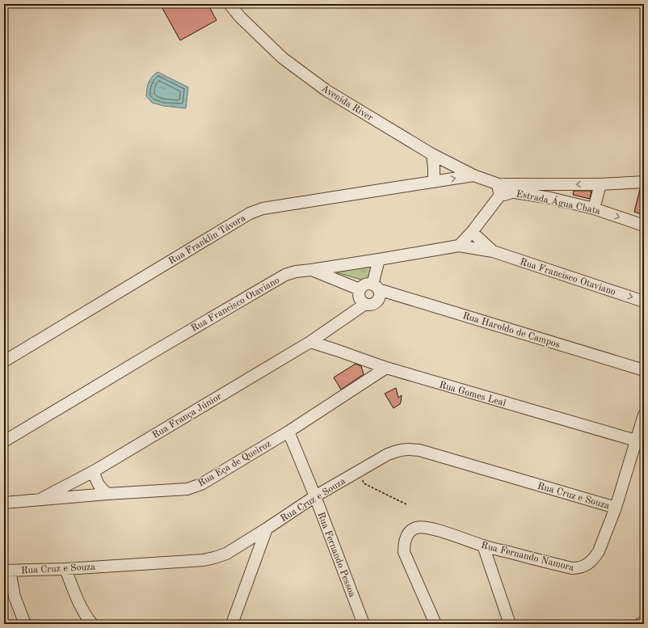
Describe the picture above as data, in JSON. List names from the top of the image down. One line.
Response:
{"streets":{"street":["Avenida River","Estrada Água Chata","Rua Franklin Távora","Rua Francisco Otaviano","Rua Haroldo de Campos","Rua Gomes Leal","Rua França Júnior","Rua Eça de Queiroz","Rua Cruz e Souza","Rua Fernando Pessoa","Rua Fernando Namora"]},"crossings":[["Avenida River","Estrada Água Chata"],["Avenida River","Rua Franklin Távora"],["Rua Haroldo de Campos","Rua França Júnior"],["Rua Gomes Leal","Rua França Júnior"],["Rua Gomes Leal","Rua Eça de Queiroz"],["Rua Gomes Leal","Rua Fernando Namora"],["Rua França Júnior","Rua Eça de Queiroz"],["Rua Eça de Queiroz","Rua Fernando Pessoa"],["Rua Cruz e Souza","Rua Fernando Pessoa"],["Rua Cruz e Souza","Rua Fernando Namora"]]}
